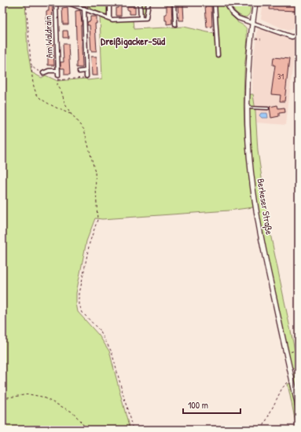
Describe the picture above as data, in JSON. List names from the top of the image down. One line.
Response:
{"streets":{"main road":["Berkeser Straße"],"street":["Am Waldrain"]},"districts":["Dreißigacker-Süd"],"house_numbers":["31"],"scale_bar":"100 m"}
